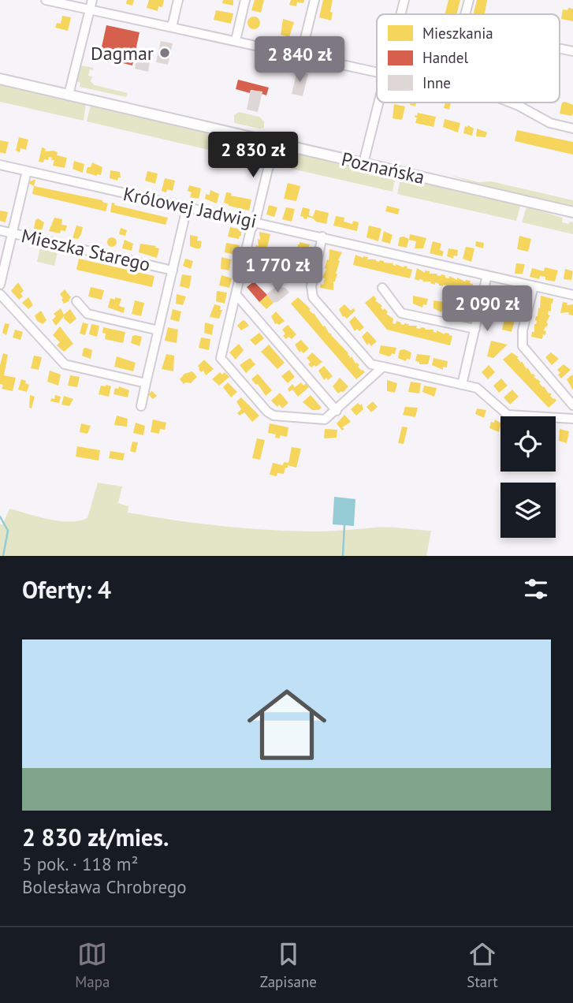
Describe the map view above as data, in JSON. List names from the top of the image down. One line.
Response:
{"streets":{"main road":["Poznańska"],"street":["Królowej Jadwigi","Mieszka Starego"]},"places":["Dagmar"],"legend":["Mieszkania","Handel","Inne"],"page":{"price":["2 840 zł","2 830 zł","1 770 zł","2 090 zł"],"heading":"Oferty: 4","list":[{"name":"2 830 zł/mies.","note":"5 pok. · 118 m² · Bolesława Chrobrego"}],"tabs":["Mapa","Zapisane","Start"]}}
